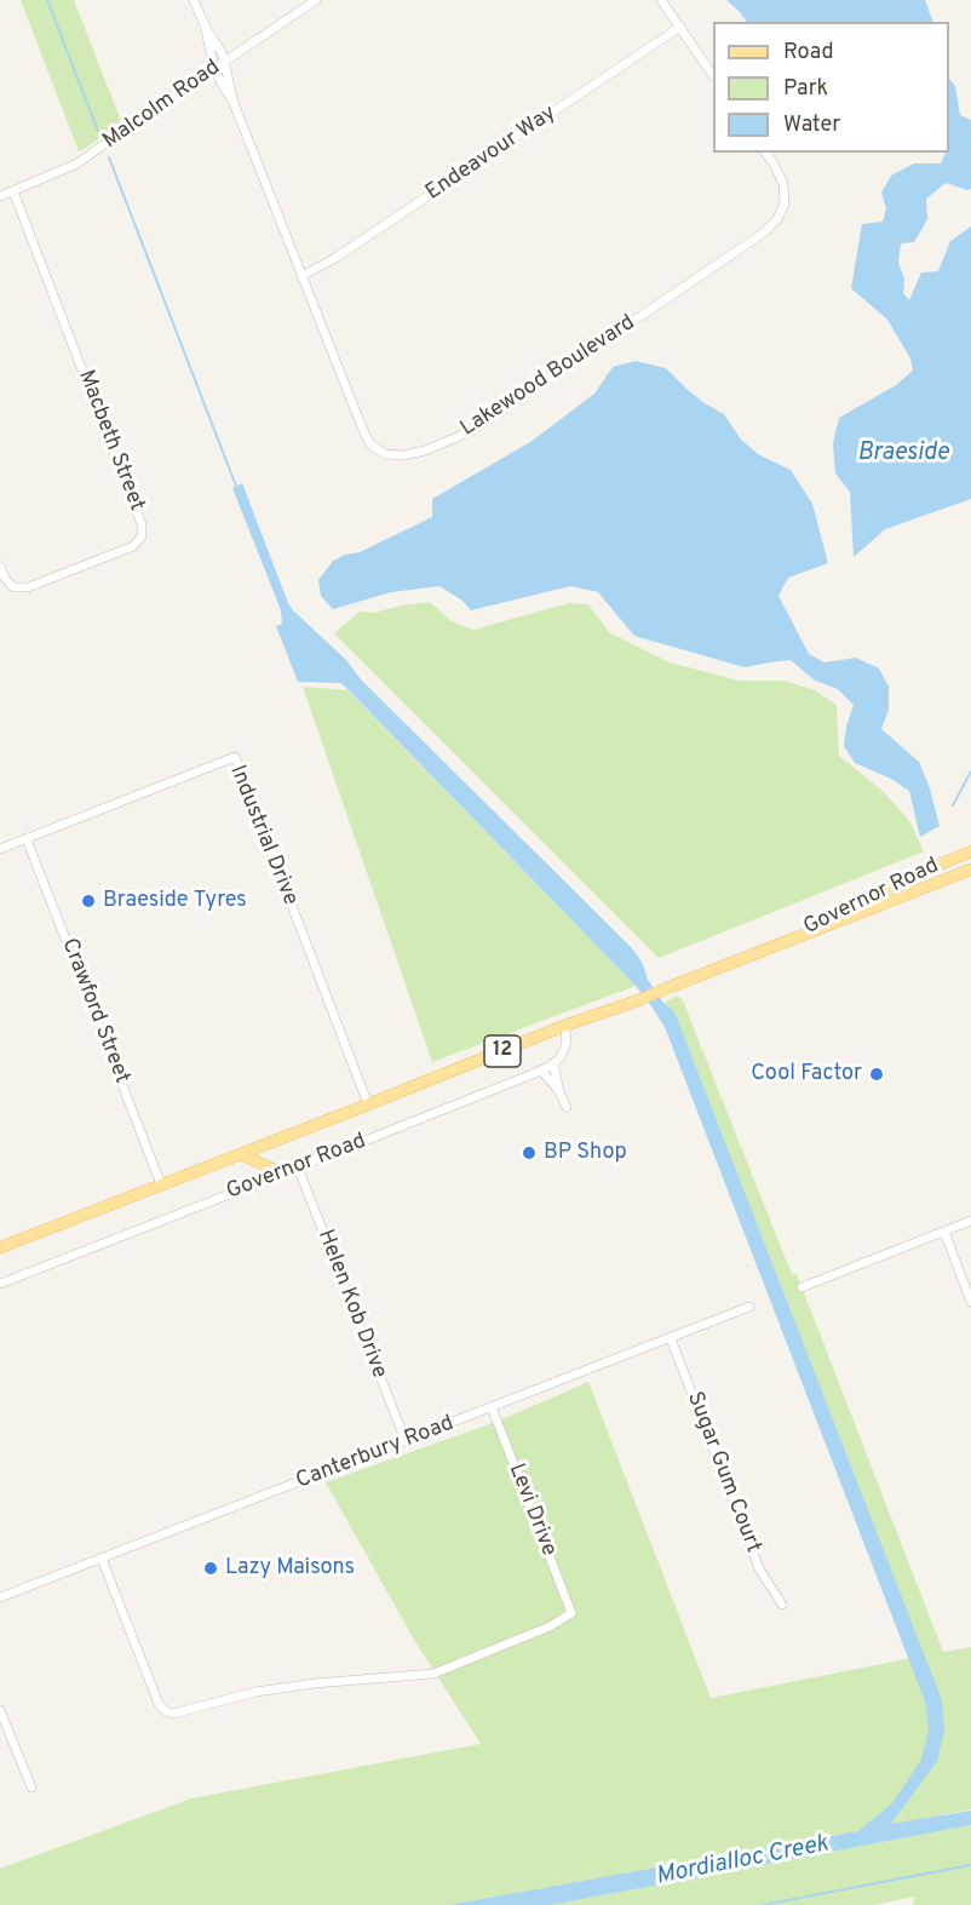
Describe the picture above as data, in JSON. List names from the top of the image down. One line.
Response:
{"streets":{"main road":["Governor Road","12"],"street":["Malcolm Road","Endeavour Way","Lakewood Boulevard","Macbeth Street","Industrial Drive","Crawford Street","Helen Kob Drive","Canterbury Road","Sugar Gum Court","Levi Drive"]},"crossings":[["Malcolm Road","Lakewood Boulevard"],["Malcolm Road","Macbeth Street"],["Endeavour Way","Lakewood Boulevard"],["Industrial Drive","Governor Road"],["Industrial Drive","Crawford Street"],["Governor Road","Crawford Street"],["Governor Road","Helen Kob Drive"],["Helen Kob Drive","Canterbury Road"],["Canterbury Road","Sugar Gum Court"],["Canterbury Road","Levi Drive"]],"water":["Braeside","Mordialloc Creek"],"places":["Braeside Tyres","Cool Factor","BP Shop","Lazy Maisons"],"legend":["Road","Park","Water"]}
